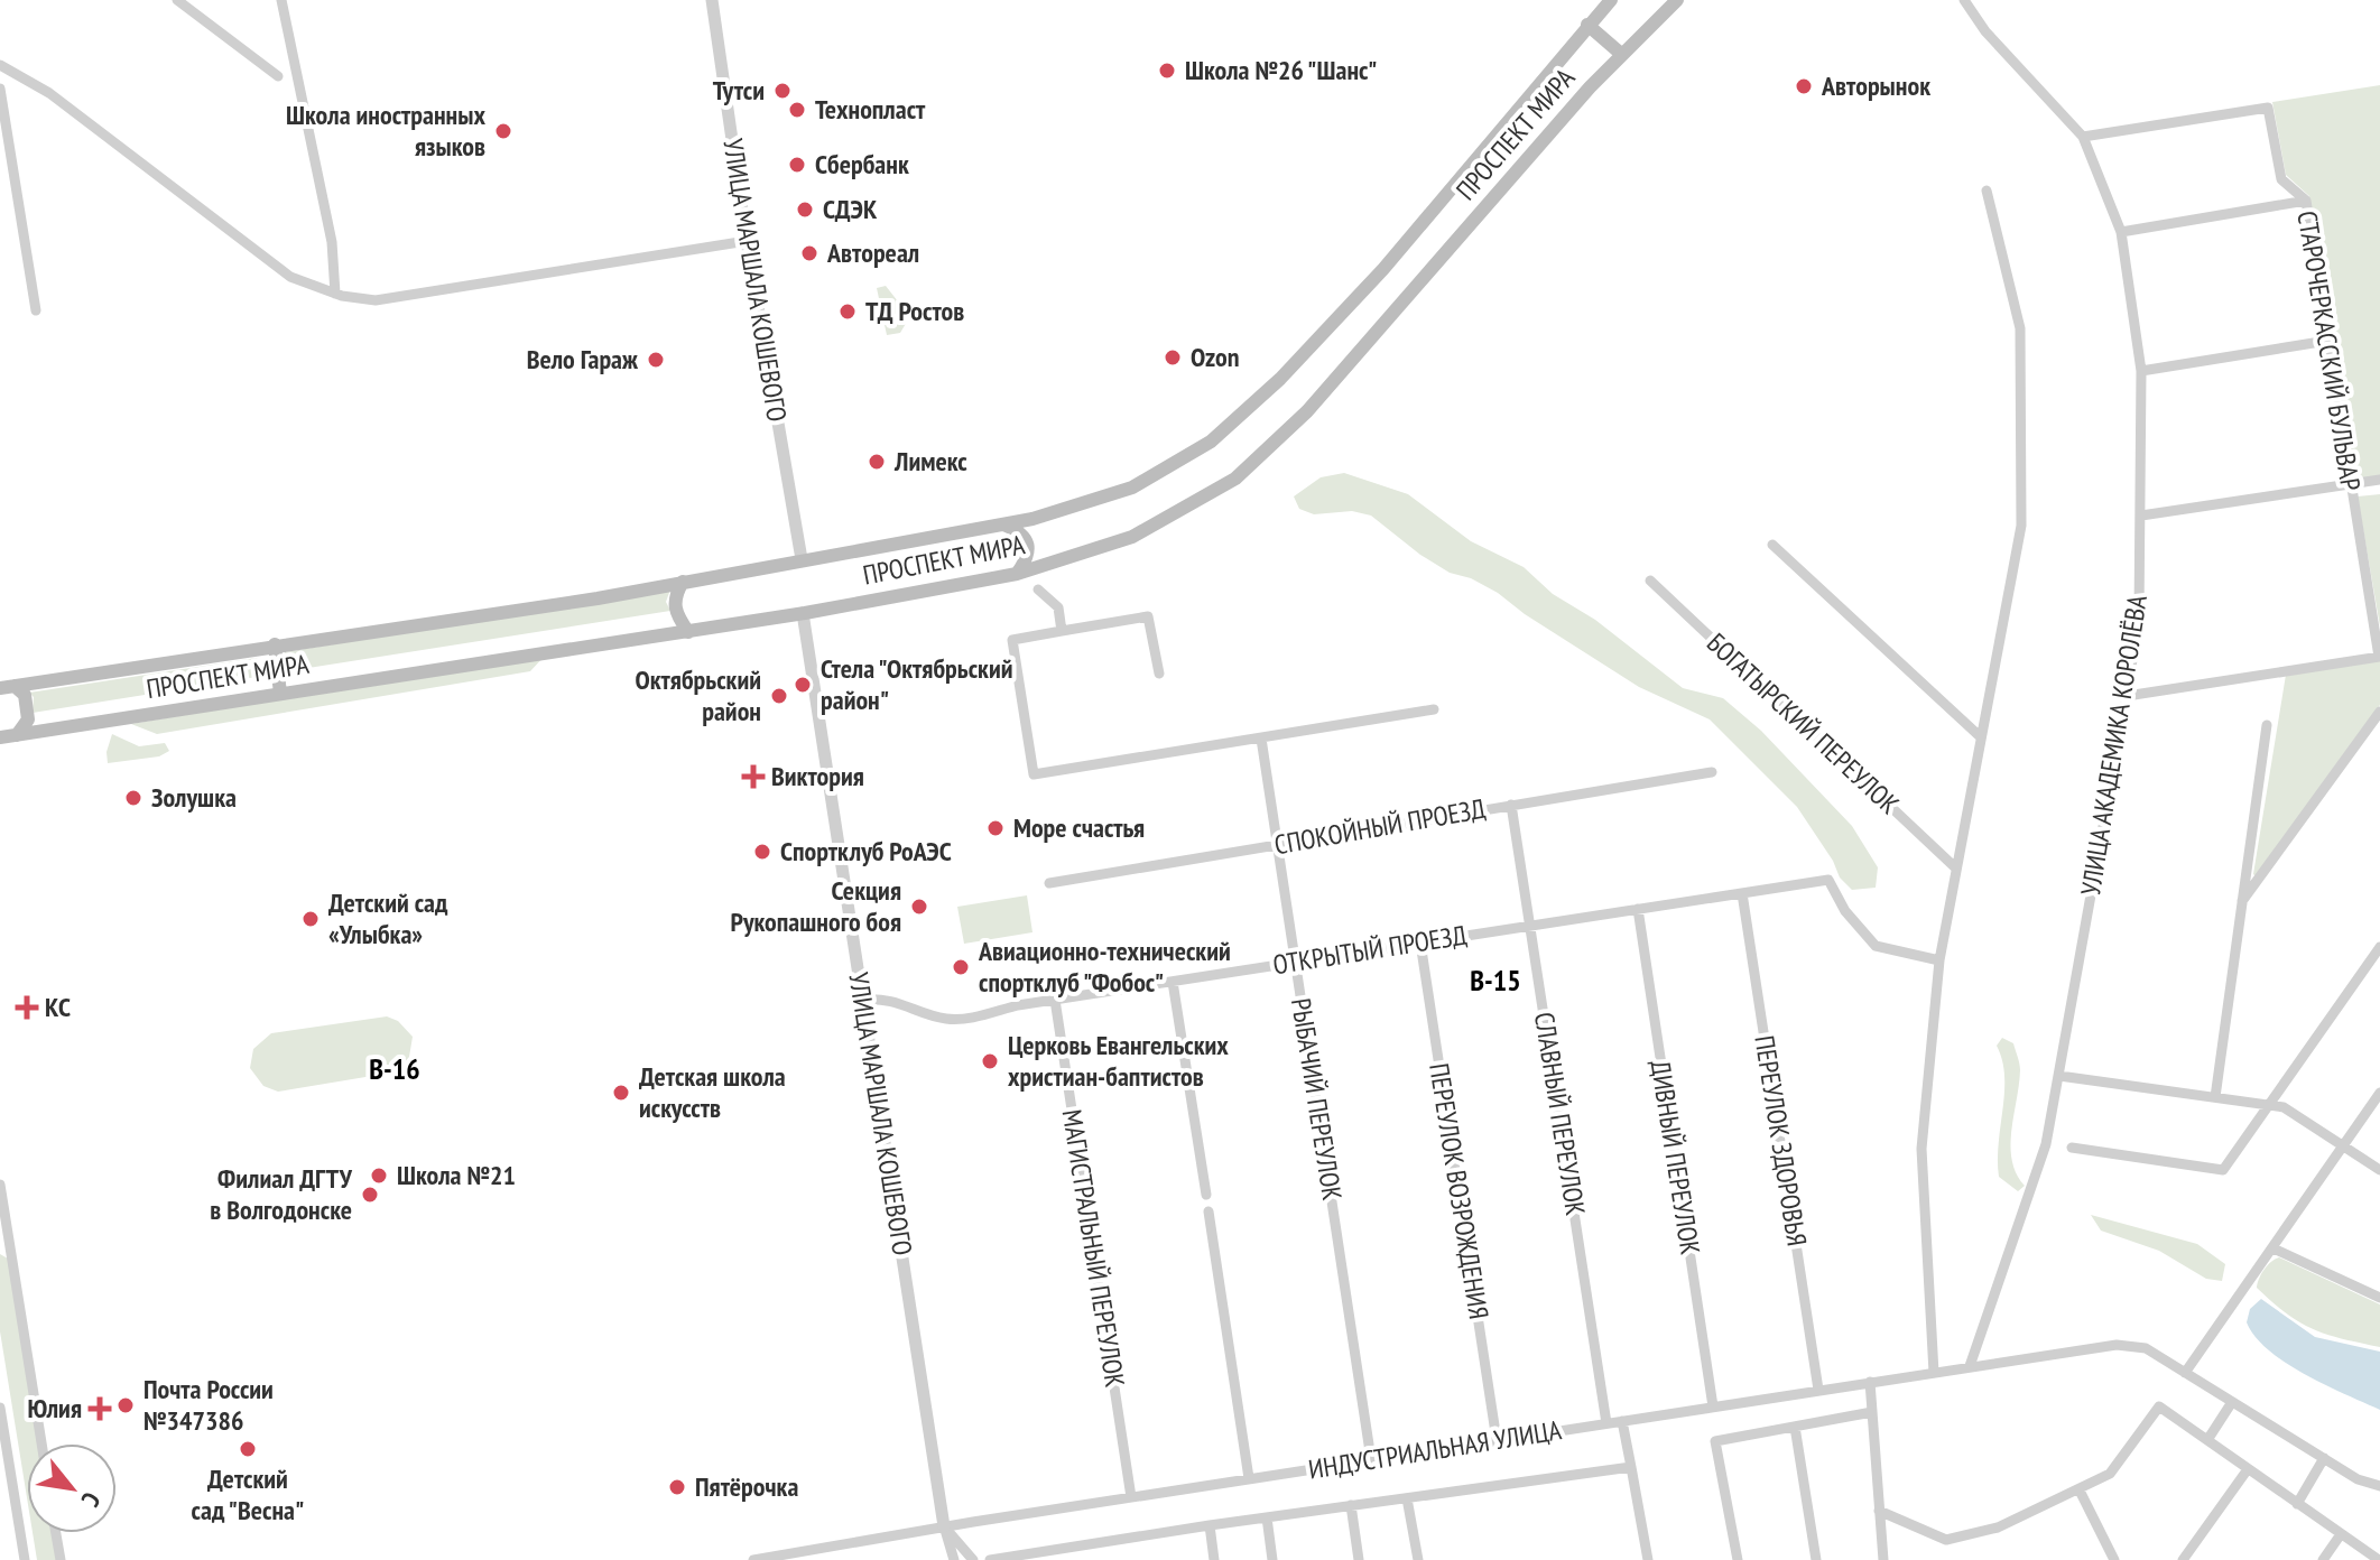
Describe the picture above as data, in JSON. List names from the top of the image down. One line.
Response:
{"streets":{"main road":["ПРОСПЕКТ МИРА"],"street":["УЛИЦА МАРШАЛА КОШЕВОГО","СТАРОЧЕРКАССКИЙ БУЛЬВАР","БОГАТЫРСКИЙ ПЕРЕУЛОК","УЛИЦА АКАДЕМИКА КОРОЛЁВА","СПОКОЙНЫЙ ПРОЕЗД","ОТКРЫТЫЙ ПРОЕЗД","РЫБАЧИЙ ПЕРЕУЛОК","СЛАВНЫЙ ПЕРЕУЛОК","ПЕРЕУЛОК ЗДОРОВЬЯ","ДИВНЫЙ ПЕРЕУЛОК","ПЕРЕУЛОК ВОЗРОЖДЕНИЯ","МАГИСТРАЛЬНЫЙ ПЕРЕУЛОК","ИНДУСТРИАЛЬНАЯ УЛИЦА"]},"crossings":[["ПРОСПЕКТ МИРА","УЛИЦА МАРШАЛА КОШЕВОГО"],["УЛИЦА МАРШАЛА КОШЕВОГО","ОТКРЫТЫЙ ПРОЕЗД"],["УЛИЦА МАРШАЛА КОШЕВОГО","ИНДУСТРИАЛЬНАЯ УЛИЦА"],["СТАРОЧЕРКАССКИЙ БУЛЬВАР","УЛИЦА АКАДЕМИКА КОРОЛЁВА"],["УЛИЦА АКАДЕМИКА КОРОЛЁВА","ИНДУСТРИАЛЬНАЯ УЛИЦА"],["СПОКОЙНЫЙ ПРОЕЗД","РЫБАЧИЙ ПЕРЕУЛОК"],["СПОКОЙНЫЙ ПРОЕЗД","СЛАВНЫЙ ПЕРЕУЛОК"],["ОТКРЫТЫЙ ПРОЕЗД","РЫБАЧИЙ ПЕРЕУЛОК"],["ОТКРЫТЫЙ ПРОЕЗД","СЛАВНЫЙ ПЕРЕУЛОК"],["ОТКРЫТЫЙ ПРОЕЗД","ПЕРЕУЛОК ЗДОРОВЬЯ"],["ОТКРЫТЫЙ ПРОЕЗД","ДИВНЫЙ ПЕРЕУЛОК"],["ОТКРЫТЫЙ ПРОЕЗД","ПЕРЕУЛОК ВОЗРОЖДЕНИЯ"],["ОТКРЫТЫЙ ПРОЕЗД","МАГИСТРАЛЬНЫЙ ПЕРЕУЛОК"],["РЫБАЧИЙ ПЕРЕУЛОК","ИНДУСТРИАЛЬНАЯ УЛИЦА"],["СЛАВНЫЙ ПЕРЕУЛОК","ИНДУСТРИАЛЬНАЯ УЛИЦА"],["ПЕРЕУЛОК ЗДОРОВЬЯ","ИНДУСТРИАЛЬНАЯ УЛИЦА"],["ДИВНЫЙ ПЕРЕУЛОК","ИНДУСТРИАЛЬНАЯ УЛИЦА"],["ПЕРЕУЛОК ВОЗРОЖДЕНИЯ","ИНДУСТРИАЛЬНАЯ УЛИЦА"],["МАГИСТРАЛЬНЫЙ ПЕРЕУЛОК","ИНДУСТРИАЛЬНАЯ УЛИЦА"]],"districts":["В-15","В-16"],"places":{"other":["Школа №26 \"Шанс\"","Авторынок","Тутси","Технопласт","Школа иностранных языков","Сбербанк","СДЭК","Автореал","ТД Ростов","Ozon","Вело Гараж","Лимекс","Стела \"Октябрьский район\"","Октябрьский район","Золушка","Море счастья","Спортклуб РоАЭС","Секция Рукопашного боя","Детский сад «Улыбка»","Авиационно-технический спортклуб \"Фобос\"","Церковь Евангельских христиан-баптистов","Детская школа искусств","Школа №21","Филиал ДГТУ в Волгодонске","Почта России №347386","Детский сад \"Весна\"","Пятёрочка"],"health":["Виктория","КС","Юлия"]},"north":"bottom right"}
